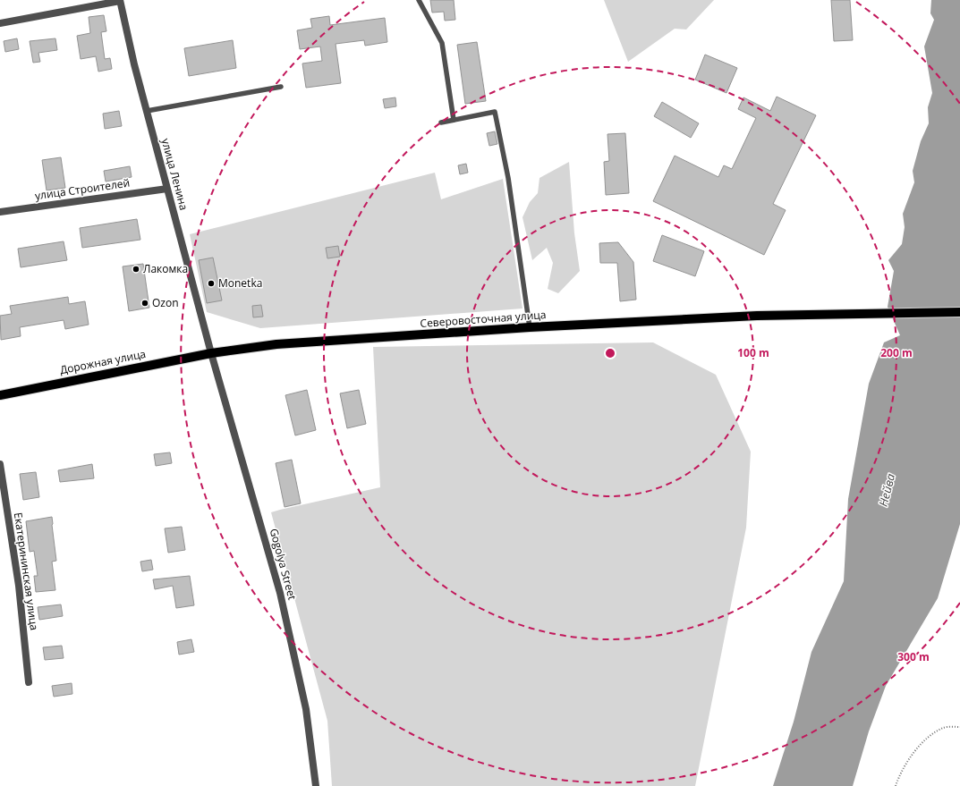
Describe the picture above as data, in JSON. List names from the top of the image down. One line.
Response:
{"streets":{"main road":["Северовосточная улица","Дорожная улица"],"street":["улица Ленина","улица Строителей","Gogolya Street","Екатерининская улица"]},"crossings":[["улица Ленина","улица Строителей"],["улица Ленина","Северовосточная улица"],["улица Ленина","Дорожная улица"],["улица Ленина","Gogolya Street"],["Северовосточная улица","Дорожная улица"],["Северовосточная улица","Gogolya Street"],["Дорожная улица","Gogolya Street"]],"water":["Нейва"],"places":["Лакомка","Monetka","Ozon"],"rings":["100 m","200 m","300 m"]}
